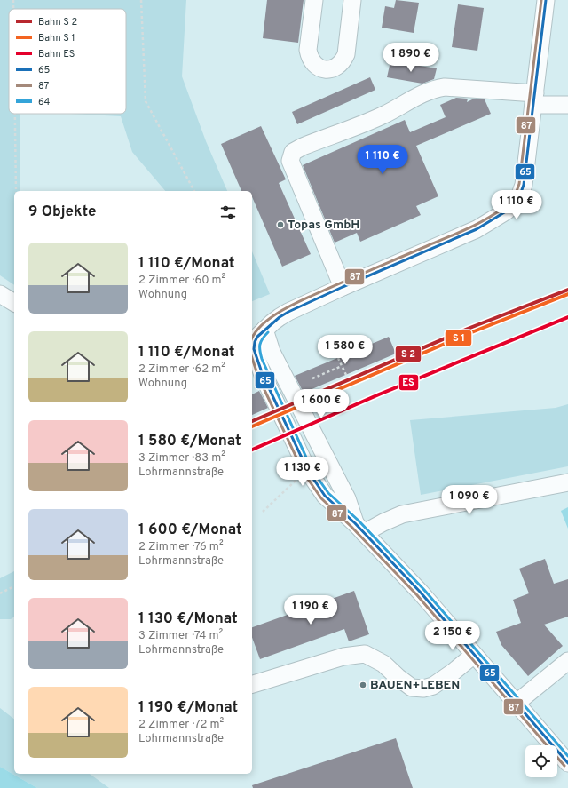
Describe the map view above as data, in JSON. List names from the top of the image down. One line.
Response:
{"places":["Topas GmbH","BAUEN+LEBEN"],"lines":["transit line 65","transit line 87","rail line ES","transit line 64"],"legend":["Bahn S 2","Bahn S 1","Bahn ES","65","87","64"],"page":{"price":["1 890 €","1 110 €","1 110 €","1 580 €","1 600 €","1 130 €","1 090 €","1 190 €","2 150 €"],"heading":"9 Objekte","list":[{"name":"1 110 €/Monat","note":"2 Zimmer · 60 m² · Wohnung"},{"name":"1 110 €/Monat","note":"2 Zimmer · 62 m² · Wohnung"},{"name":"1 580 €/Monat","note":"3 Zimmer · 83 m² · Lohrmannstraße"},{"name":"1 600 €/Monat","note":"2 Zimmer · 76 m² · Lohrmannstraße"},{"name":"1 130 €/Monat","note":"3 Zimmer · 74 m² · Lohrmannstraße"},{"name":"1 190 €/Monat","note":"2 Zimmer · 72 m² · Lohrmannstraße"}]}}
